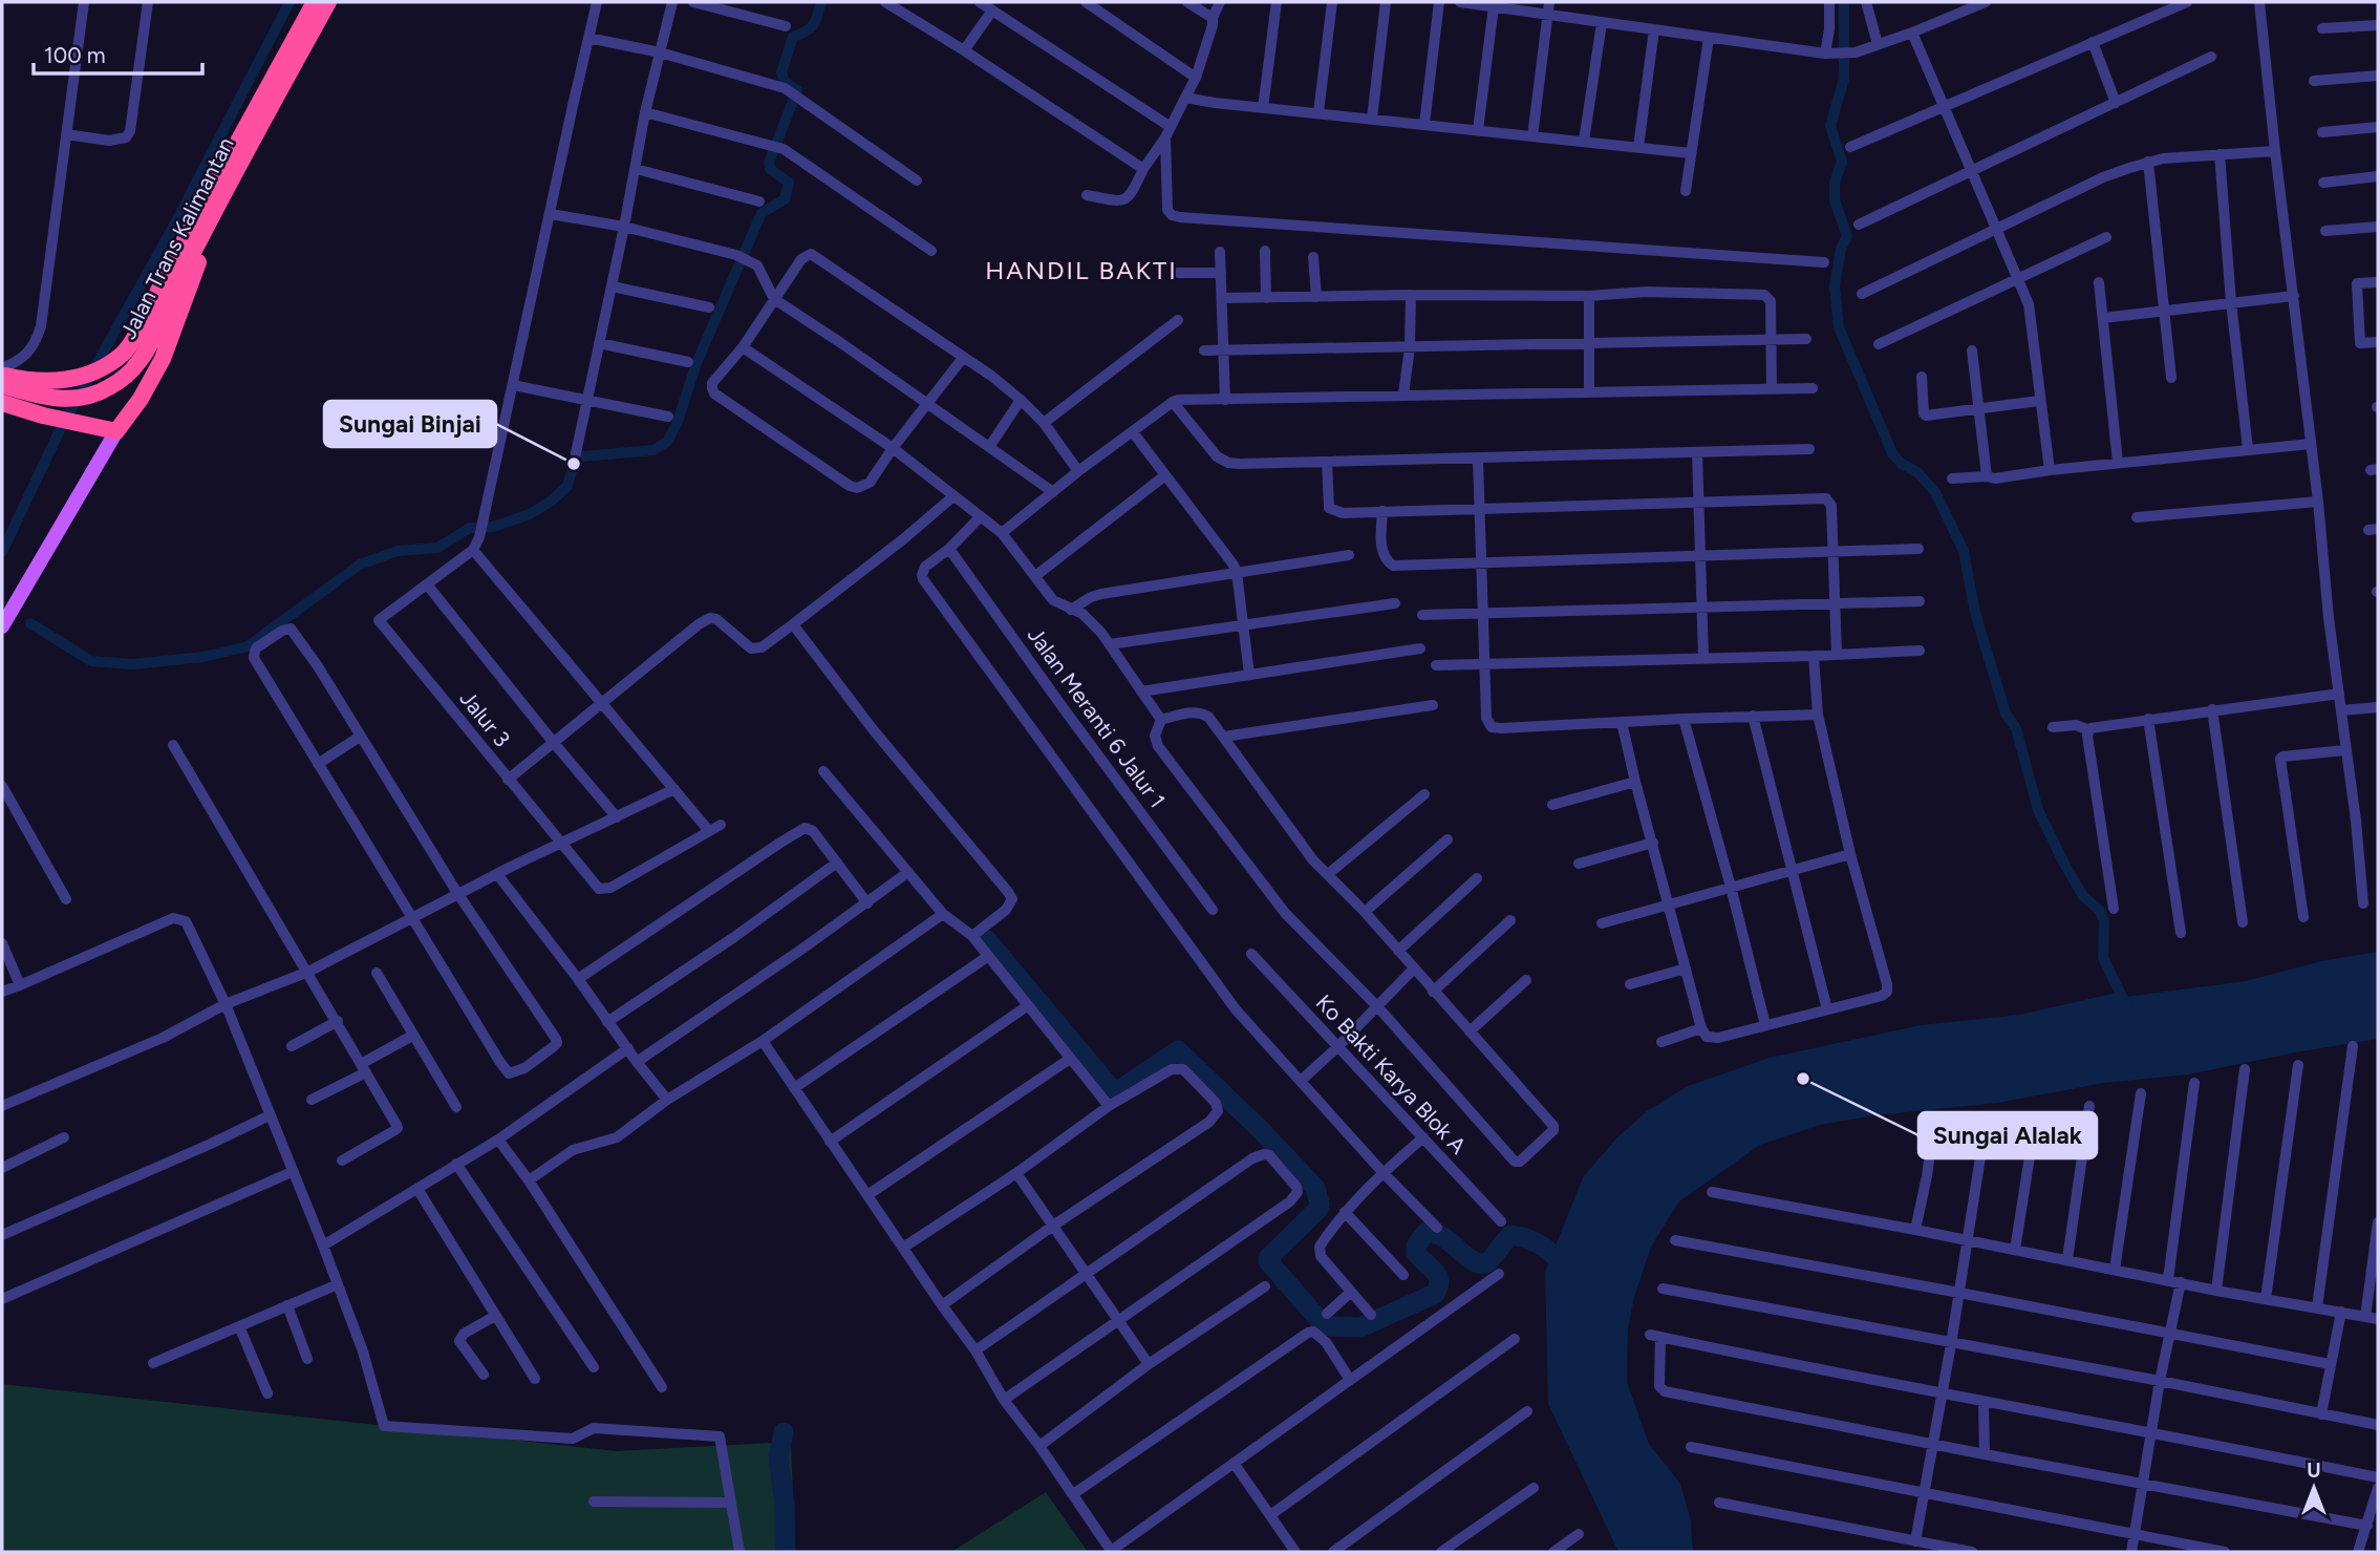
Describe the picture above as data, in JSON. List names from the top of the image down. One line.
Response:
{"streets":{"highway":["Jalan Trans Kalimantan"],"street":["Jalan Meranti 6 Jalur 1","Jalur 3","Ko Bakti Karya Blok A"]},"districts":["HANDIL BAKTI"],"places":["Sungai Binjai","Sungai Alalak"],"scale_bar":"100 m","north":"top"}
